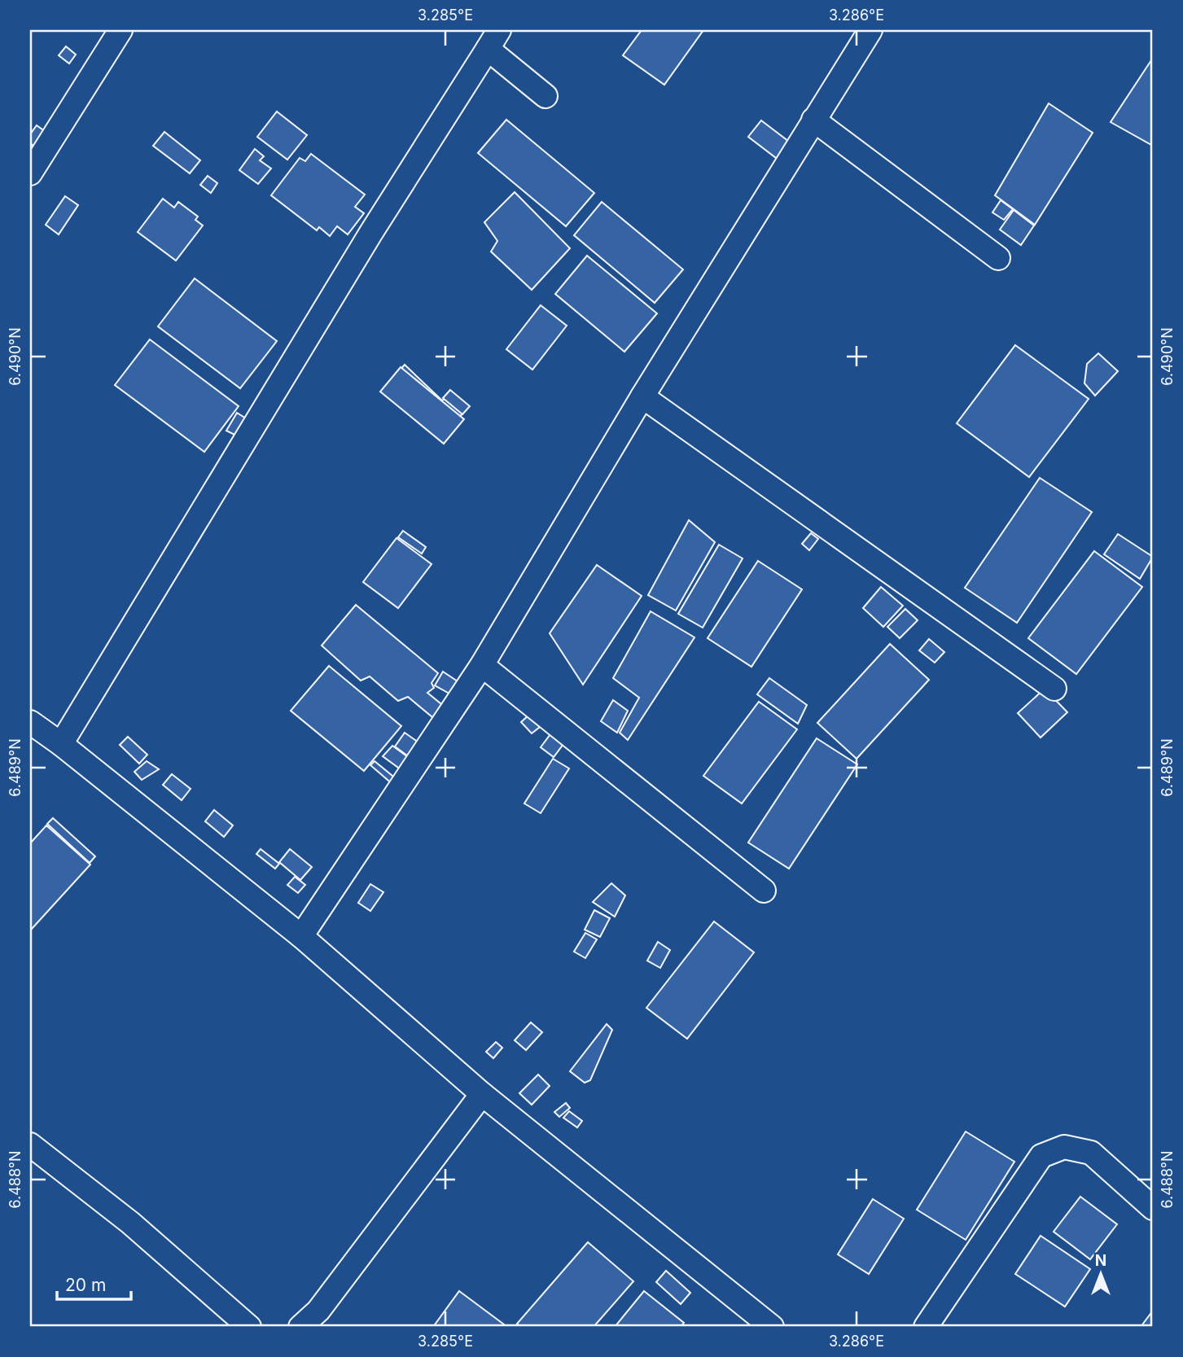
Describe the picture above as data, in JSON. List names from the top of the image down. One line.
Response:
{"scale_bar":"20 m","north":"top","coordinates":["3.285°E","3.286°E","6.490°N","6.489°N","6.488°N"]}
